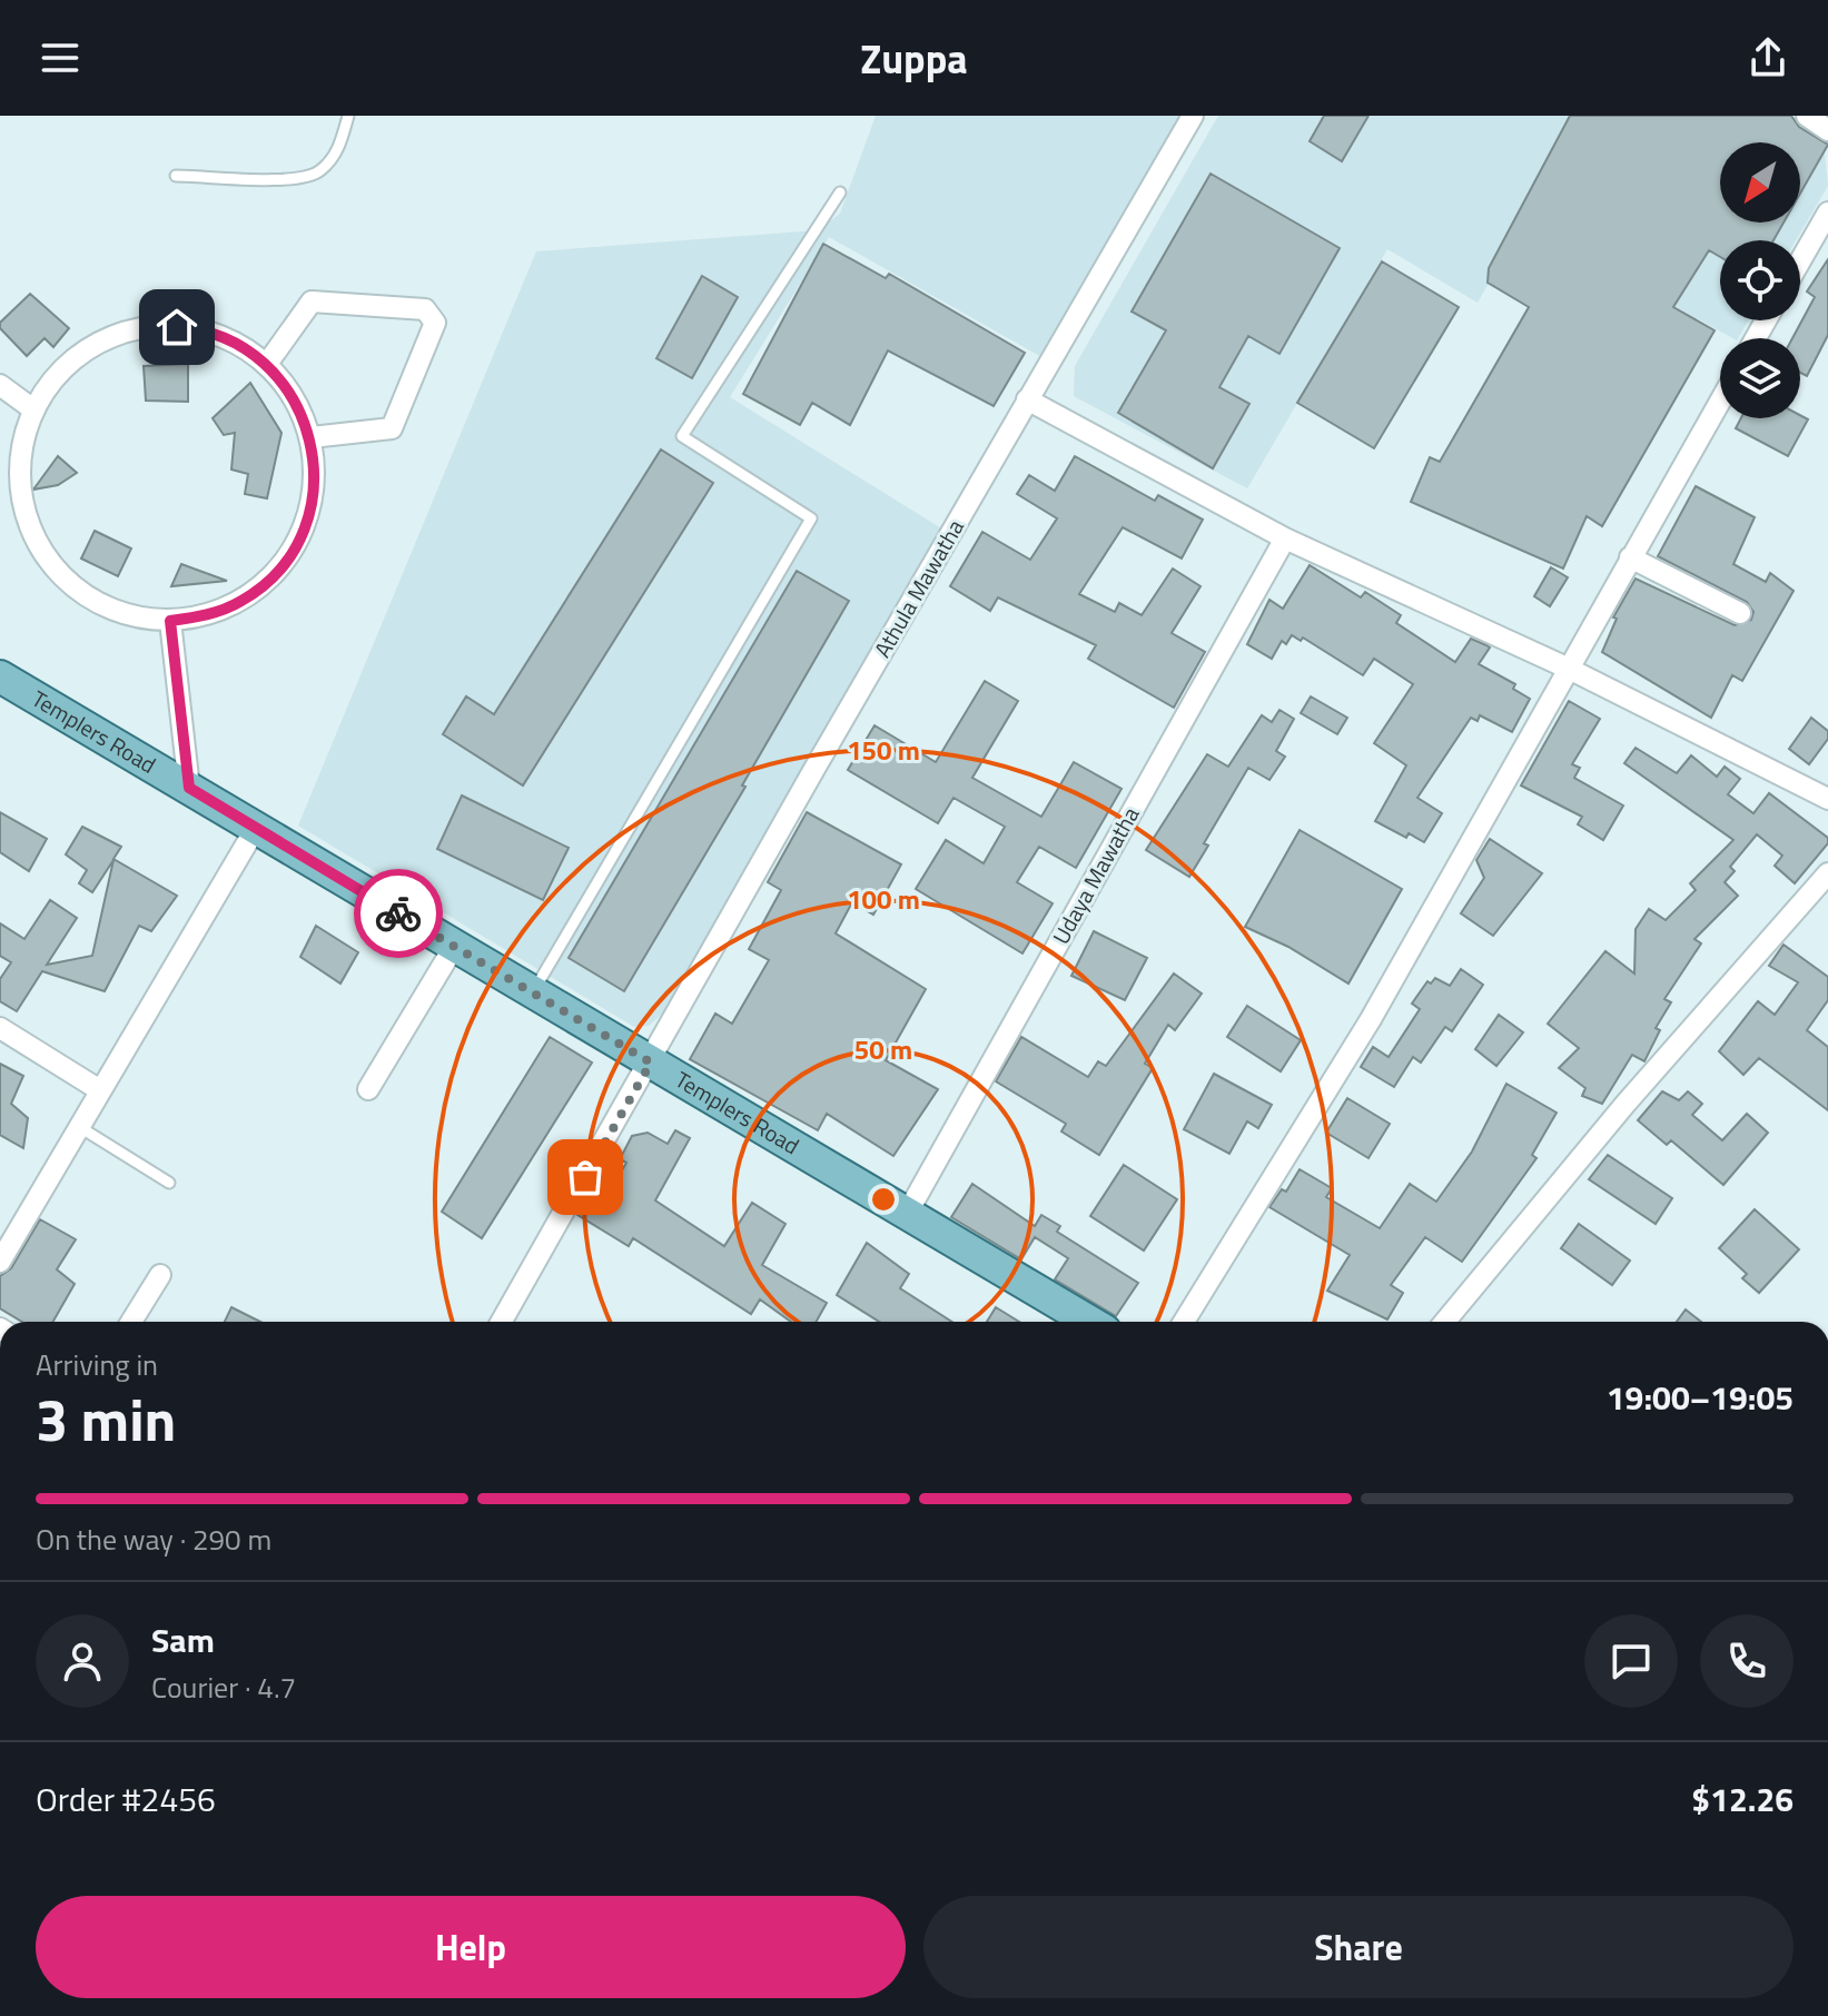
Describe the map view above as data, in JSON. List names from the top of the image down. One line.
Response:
{"streets":{"main road":["Templers Road"],"street":["Athula Mawatha","Udaya Mawatha"]},"crossings":[["Athula Mawatha","Templers Road"],["Templers Road","Udaya Mawatha"]],"north":"bottom left","page":{"header":"Zuppa","heading":["3 min","Arriving in","19:00–19:05"],"panel":["Sam","Courier · 4.7","Order #2456","$12.26"],"bar":"On the way · 290 m","buttons":["Help","Share"]},"rings":["150 m","100 m","50 m"]}
